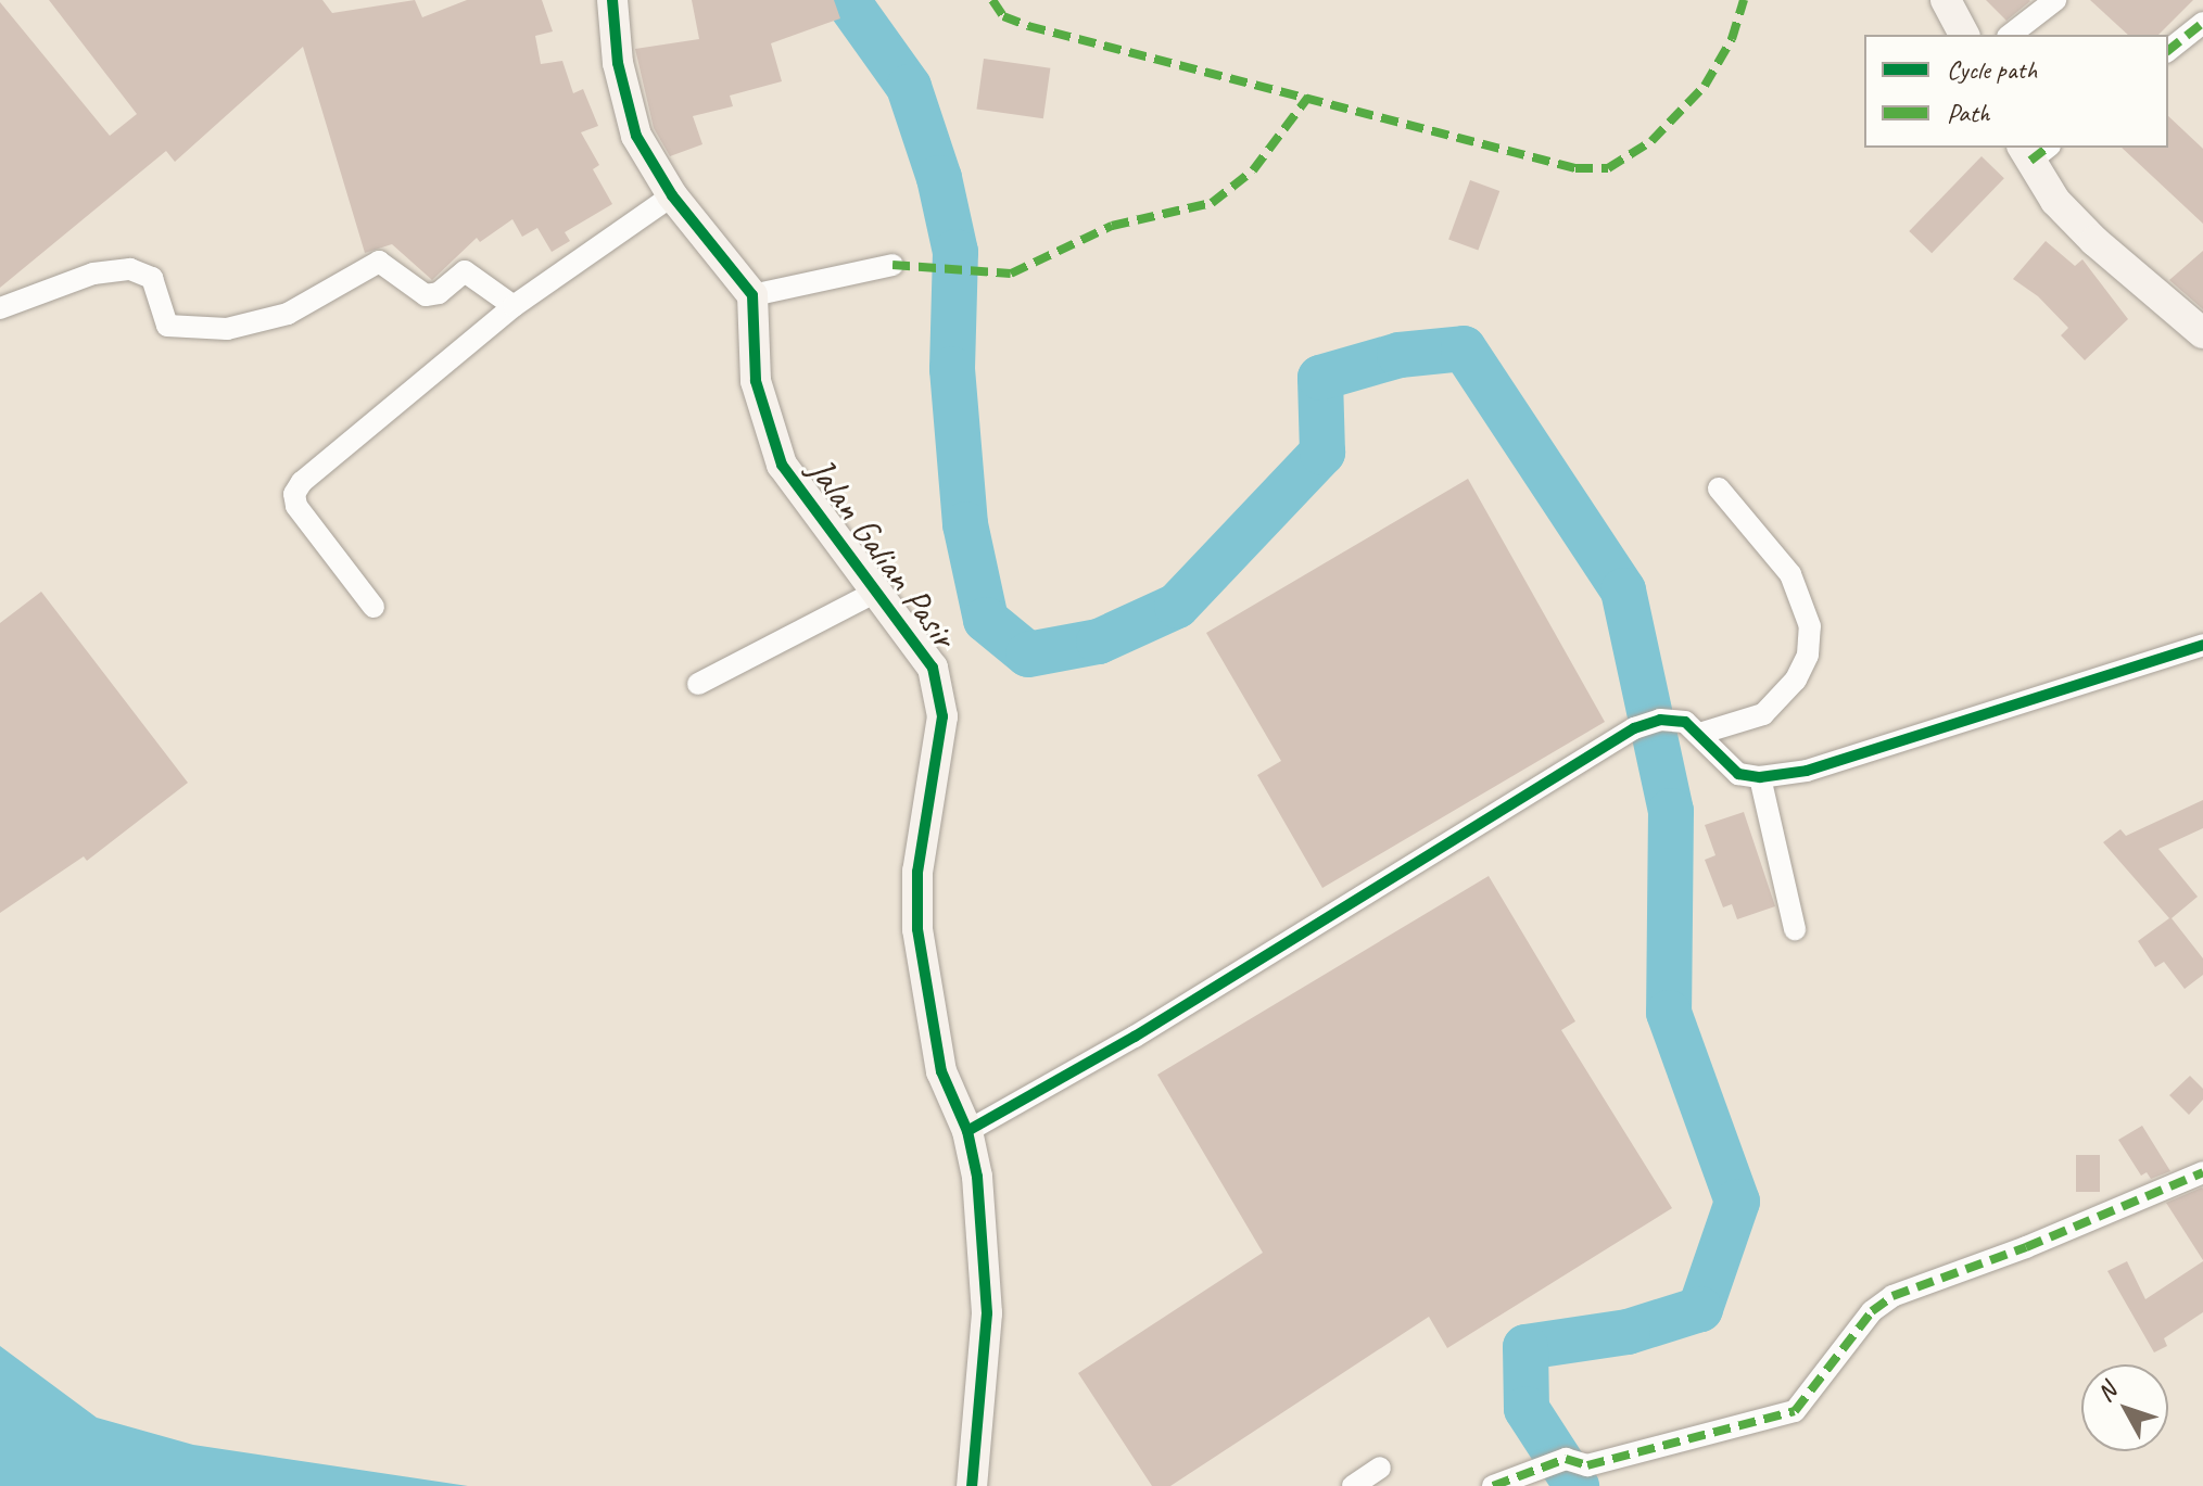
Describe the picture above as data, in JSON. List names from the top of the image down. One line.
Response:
{"streets":{"street":["Jalan Galian Pasir"]},"legend":["Cycle path","Path"],"north":"top left"}
